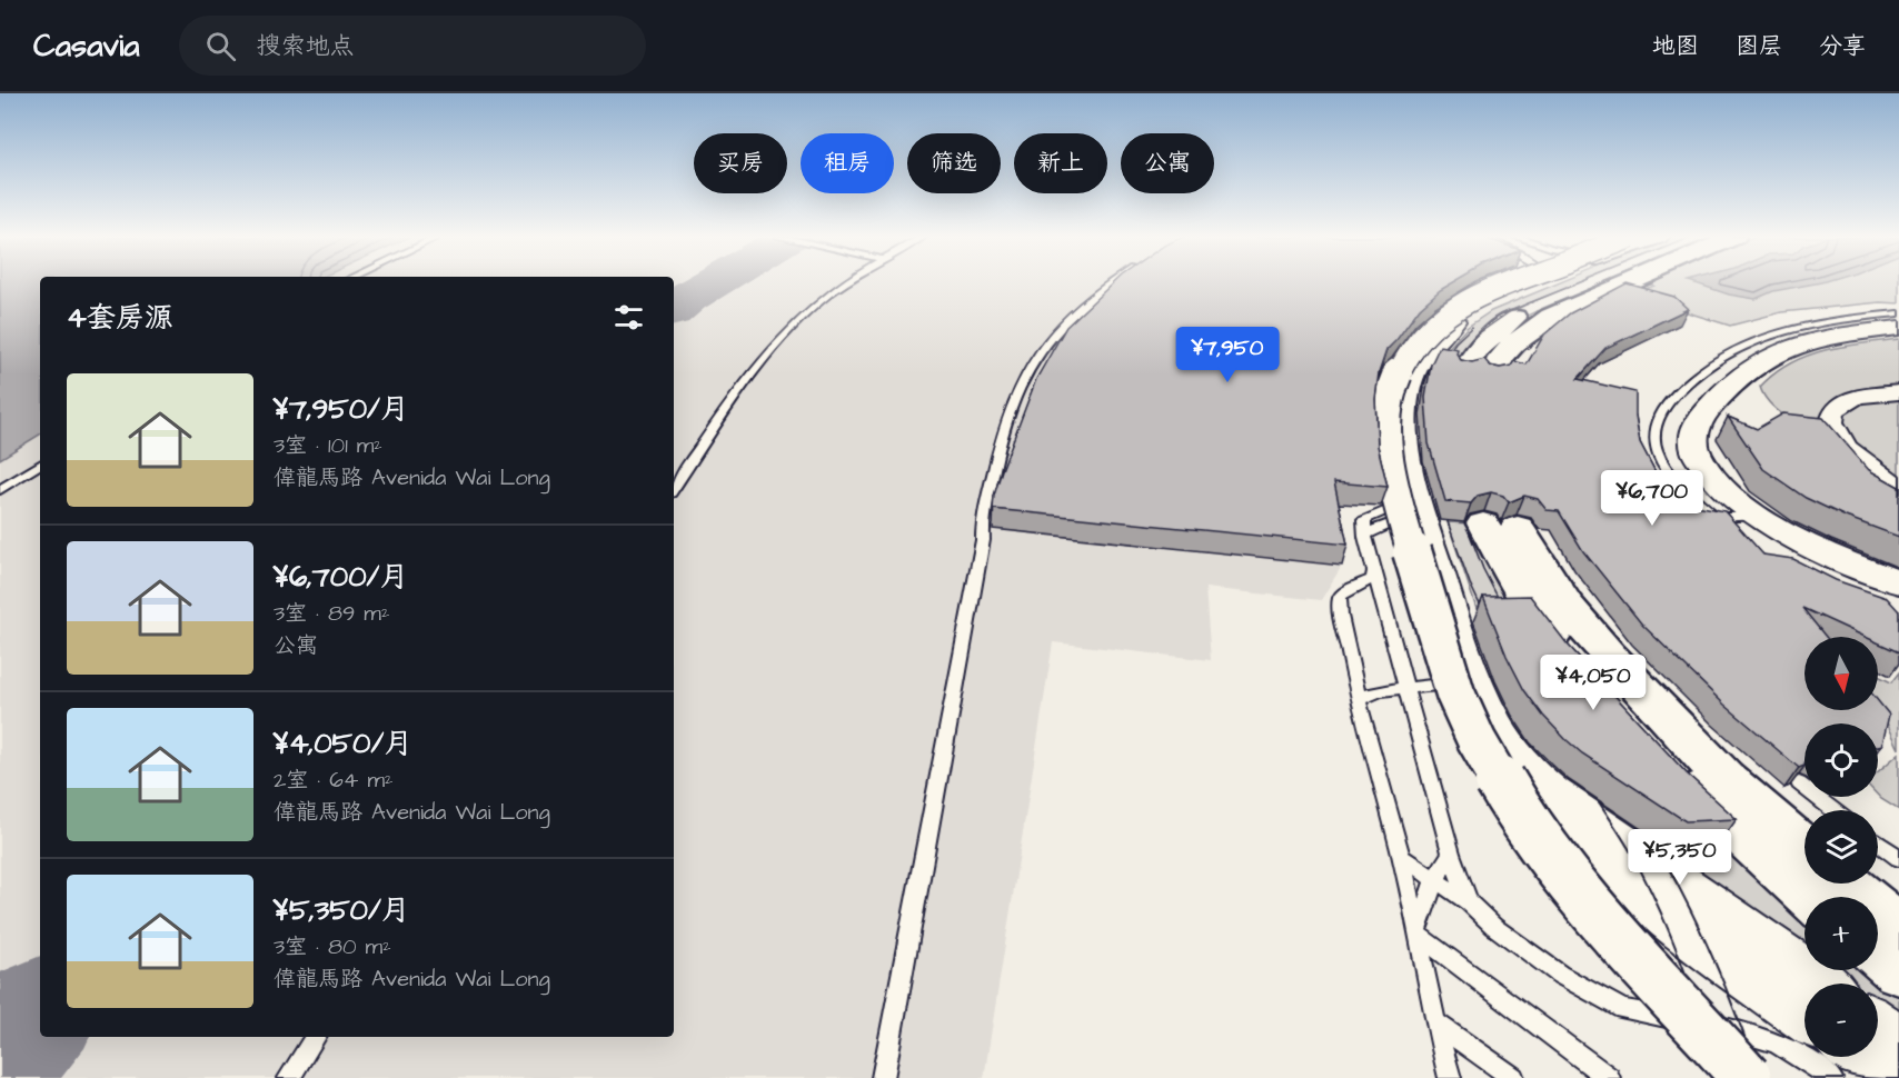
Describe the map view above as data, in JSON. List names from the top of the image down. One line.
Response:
{"north":"bottom","page":{"header":"Casavia","search":"搜索地点","nav":["地图","图层","分享"],"chip":["买房","租房","筛选","新上","公寓"],"heading":"4套房源","price":["¥7,950","¥6,700","¥4,050","¥5,350"],"list":[{"name":"¥7,950/月","note":"3室 · 101 m² · 偉龍馬路 Avenida Wai Long"},{"name":"¥6,700/月","note":"3室 · 89 m² · 公寓"},{"name":"¥4,050/月","note":"2室 · 64 m² · 偉龍馬路 Avenida Wai Long"},{"name":"¥5,350/月","note":"3室 · 80 m² · 偉龍馬路 Avenida Wai Long"}],"map_buttons":["+","−"]}}
